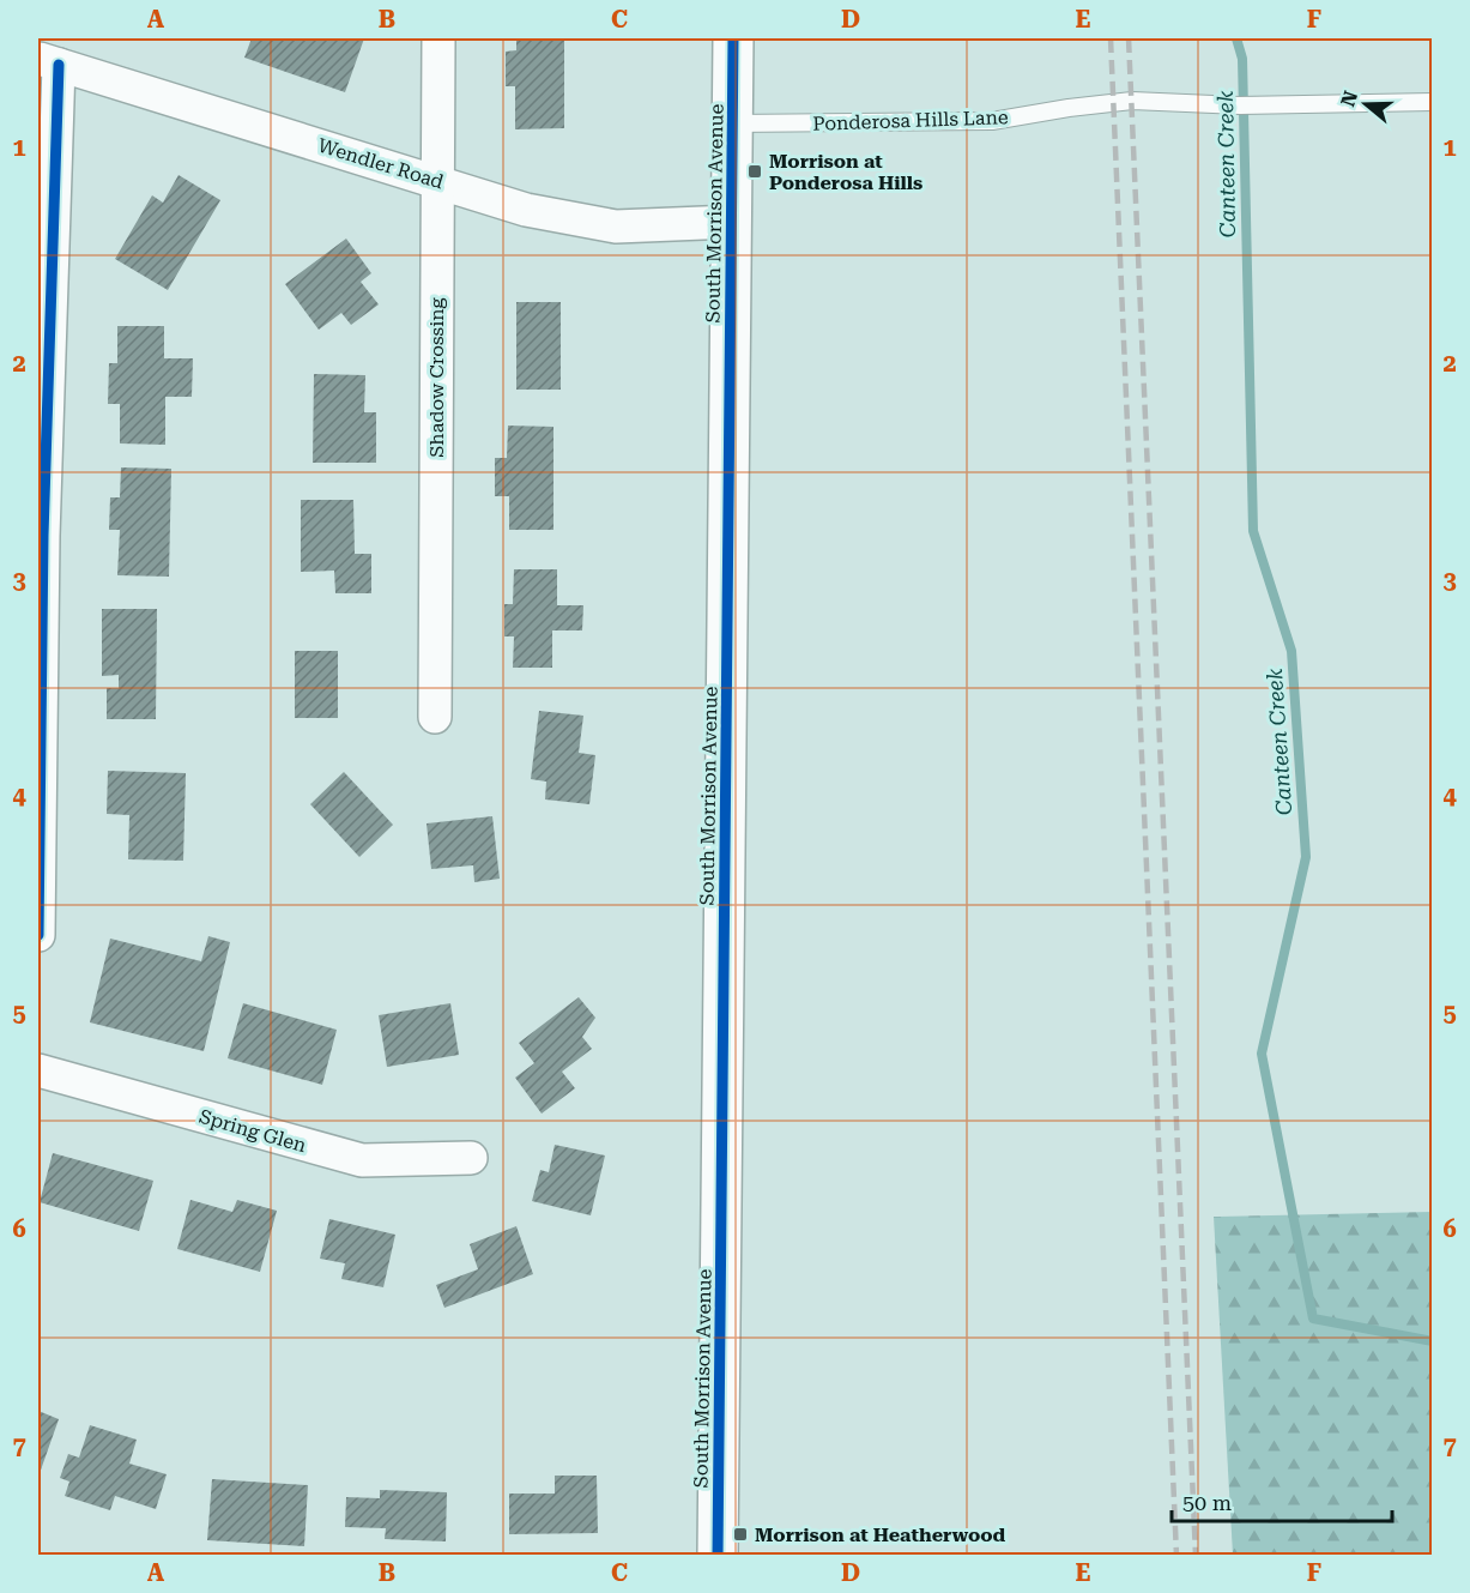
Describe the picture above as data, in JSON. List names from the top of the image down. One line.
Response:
{"streets":{"street":["Wendler Road","South Morrison Avenue","Shadow Crossing","Spring Glen"],"lane":["Ponderosa Hills Lane"]},"crossings":[["Ponderosa Hills Lane","South Morrison Avenue"],["Wendler Road","South Morrison Avenue"],["Wendler Road","Shadow Crossing"]],"water":["Canteen Creek"],"places":{"transit":["Morrison at Ponderosa Hills","Morrison at Heatherwood"]},"scale_bar":"50 m","north":"left","grid":{"columns":["A","B","C","D","E","F"],"rows":["1","2","3","4","5","6","7"]}}
